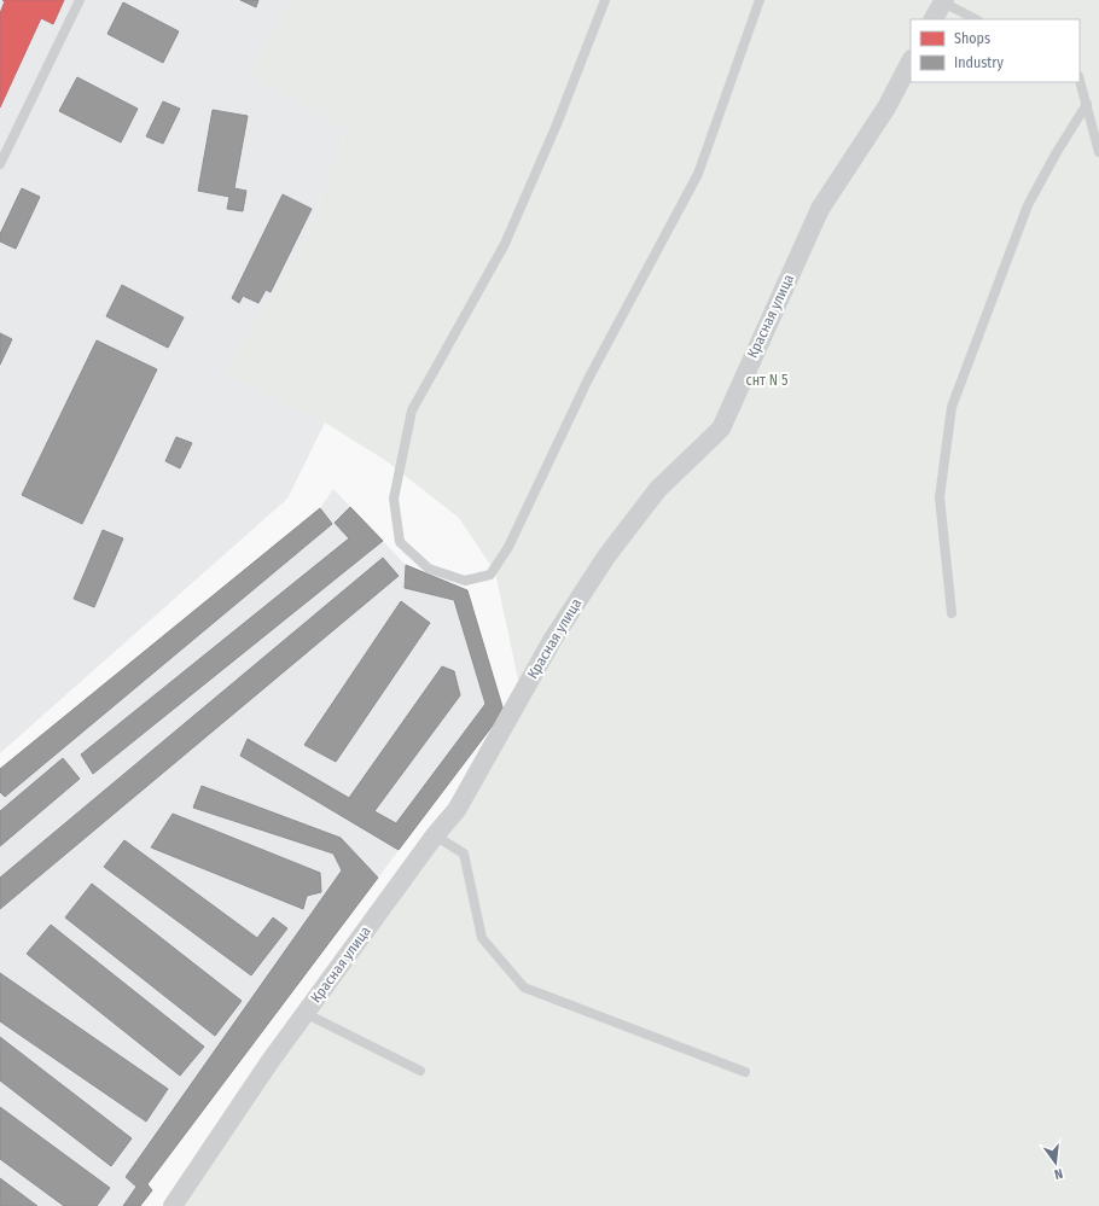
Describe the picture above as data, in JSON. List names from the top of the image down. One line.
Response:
{"streets":{"street":["Красная улица"]},"parks":["снт N 5"],"legend":["Shops","Industry"],"north":"bottom"}
